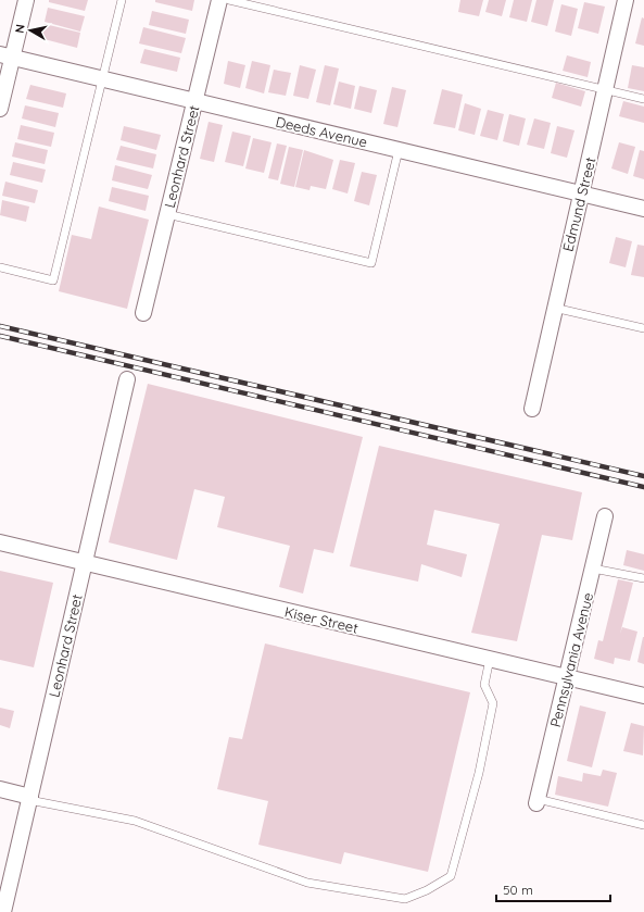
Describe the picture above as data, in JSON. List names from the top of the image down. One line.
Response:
{"streets":{"street":["Deeds Avenue","Leonhard Street","Edmund Street","Kiser Street","Pennsylvania Avenue"]},"crossings":[["Deeds Avenue","Leonhard Street"],["Deeds Avenue","Edmund Street"],["Leonhard Street","Kiser Street"],["Kiser Street","Pennsylvania Avenue"]],"scale_bar":"50 m","north":"left"}
